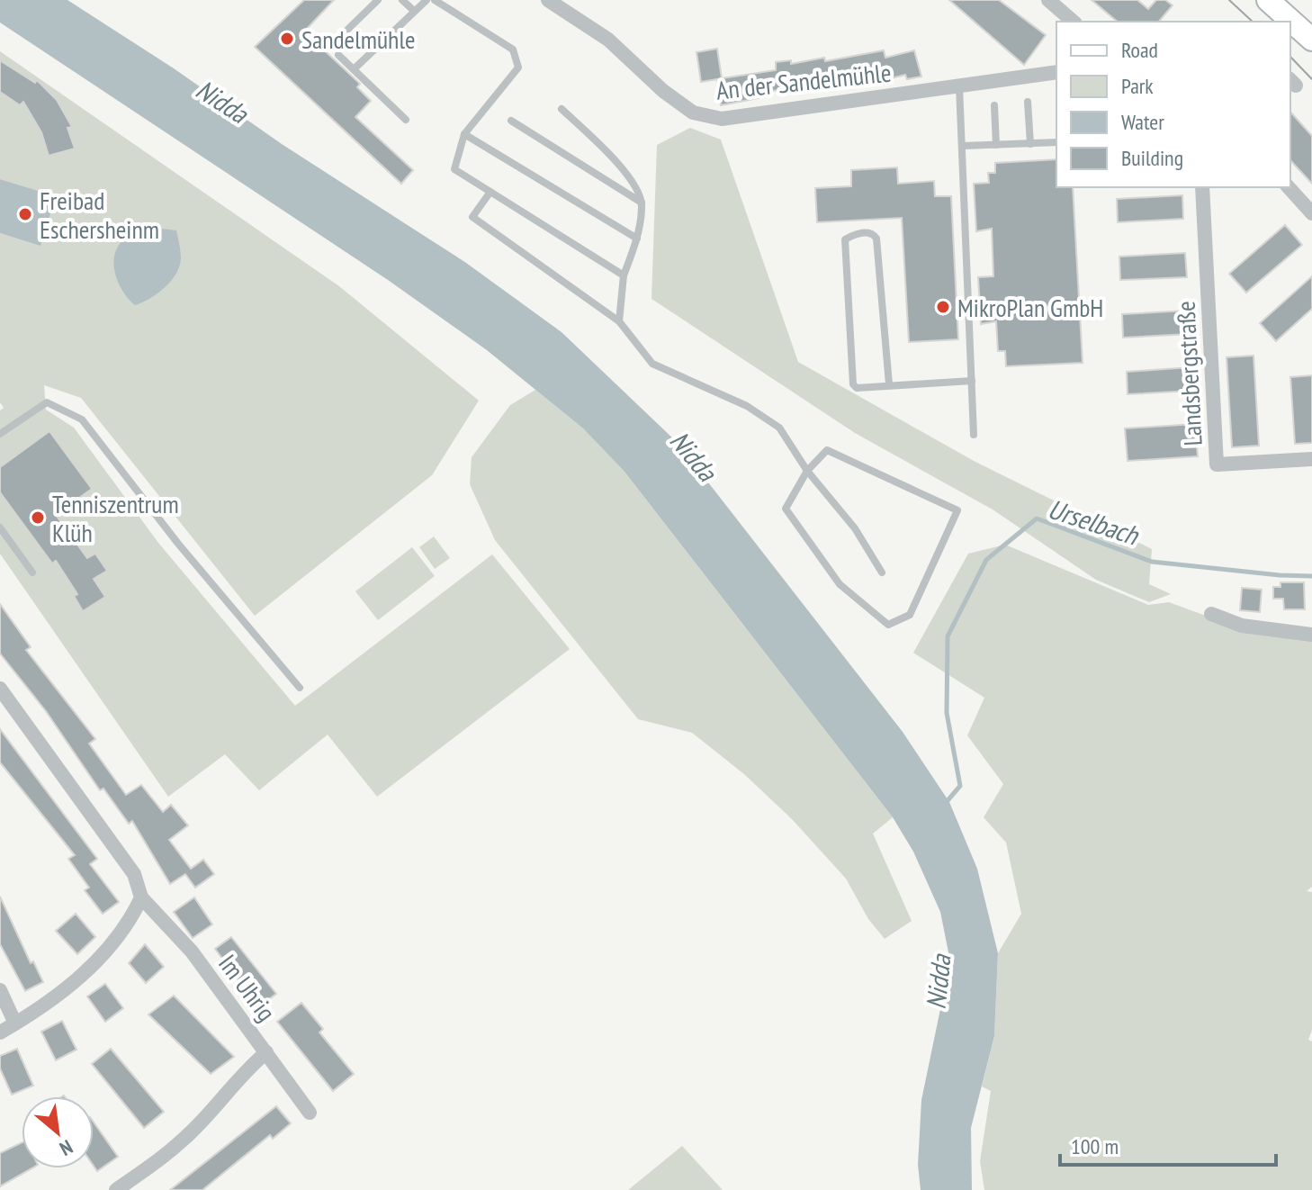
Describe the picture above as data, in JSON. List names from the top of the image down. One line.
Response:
{"streets":{"street":["An der Sandelmühle","Landsbergstraße","Im Uhrig"]},"water":["Nidda","Urselbach"],"places":["Sandelmühle","Freibad Eschersheinm","MikroPlan GmbH","Tenniszentrum Klüh"],"legend":["Road","Park","Water","Building"],"scale_bar":"100 m","north":"bottom right"}
